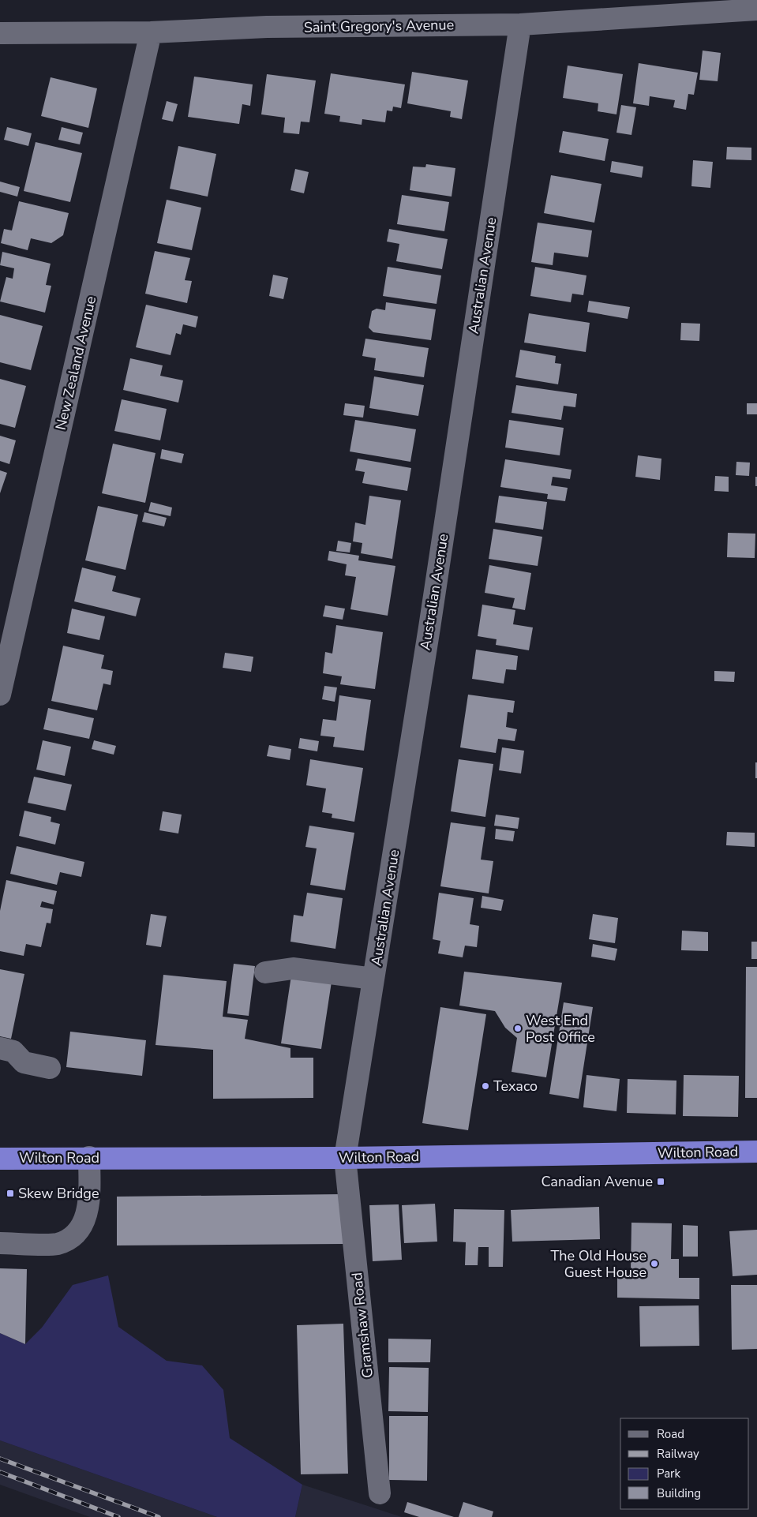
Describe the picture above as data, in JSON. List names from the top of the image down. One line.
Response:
{"streets":{"highway":["Wilton Road"],"street":["Saint Gregory's Avenue","Australian Avenue","New Zealand Avenue","Gramshaw Road"]},"crossings":[["Saint Gregory's Avenue","Australian Avenue"],["Saint Gregory's Avenue","New Zealand Avenue"],["Australian Avenue","Wilton Road"],["Australian Avenue","Gramshaw Road"],["Wilton Road","Gramshaw Road"]],"places":{"other":["West End Post Office","Texaco","The Old House Guest House"],"transit":["Canadian Avenue","Skew Bridge"]},"legend":["Road","Railway","Park","Building"]}
